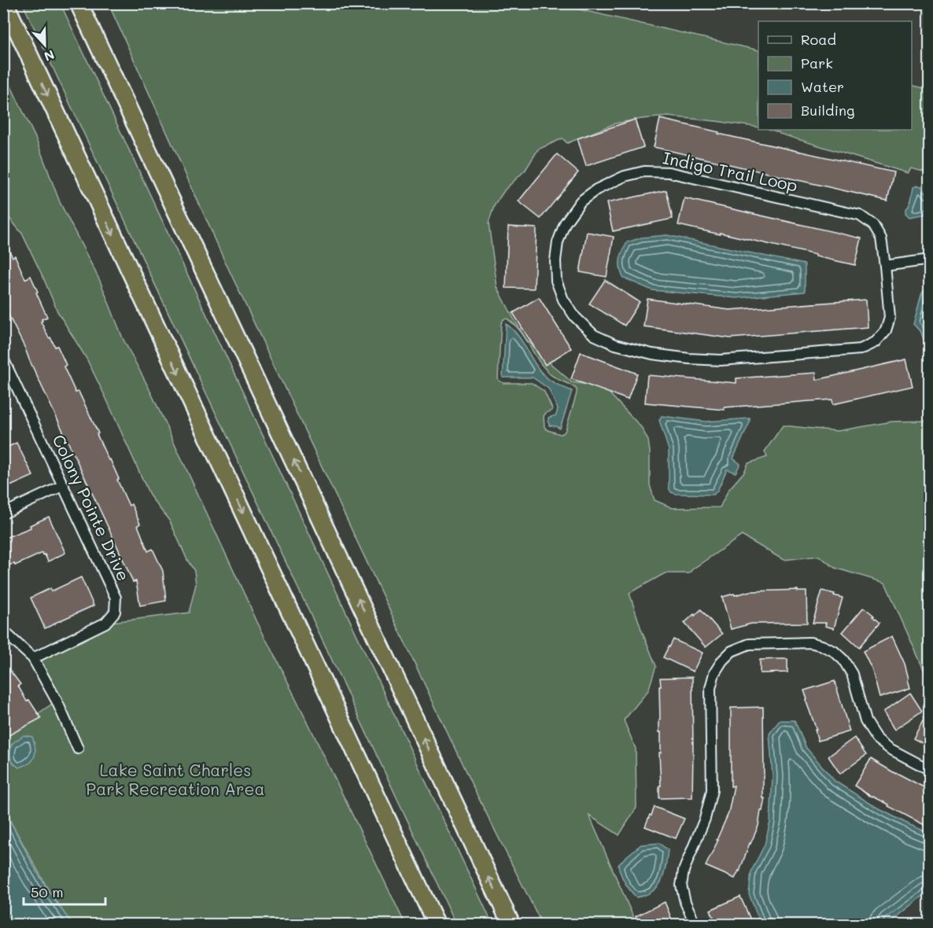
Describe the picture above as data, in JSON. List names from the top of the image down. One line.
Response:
{"streets":{"street":["Indigo Trail Loop","Colony Pointe Drive"]},"parks":["Lake Saint Charles Park Recreation Area"],"legend":["Road","Park","Water","Building"],"scale_bar":"50 m","north":"bottom"}
